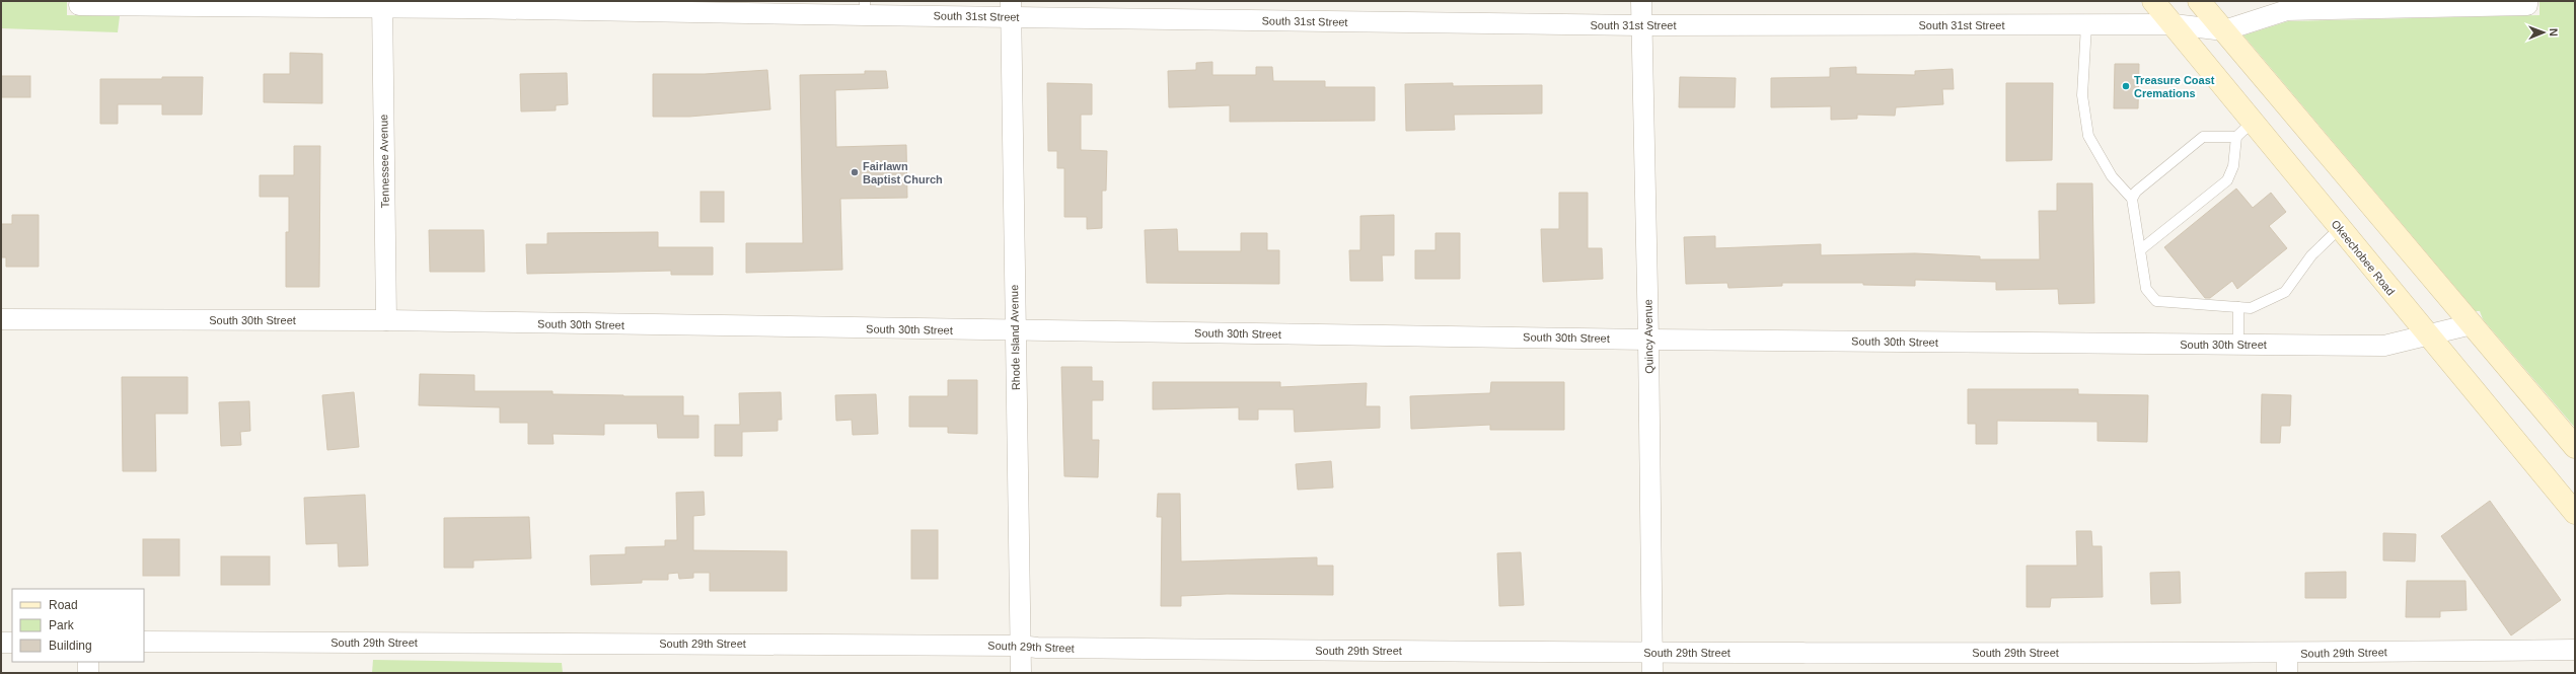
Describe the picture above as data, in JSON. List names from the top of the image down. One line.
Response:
{"streets":{"main road":["Okeechobee Road"],"street":["South 31st Street","Tennessee Avenue","South 30th Street","Quincy Avenue","Rhode Island Avenue","South 29th Street"]},"crossings":[["South 31st Street","Tennessee Avenue"],["South 31st Street","Okeechobee Road"],["South 31st Street","Quincy Avenue"],["South 31st Street","Rhode Island Avenue"],["Tennessee Avenue","South 30th Street"],["Okeechobee Road","South 30th Street"],["South 30th Street","Quincy Avenue"],["South 30th Street","Rhode Island Avenue"],["Quincy Avenue","South 29th Street"],["Rhode Island Avenue","South 29th Street"]],"places":["Treasure Coast Cremations","Fairlawn Baptist Church"],"legend":["Road","Park","Building"],"north":"right"}
